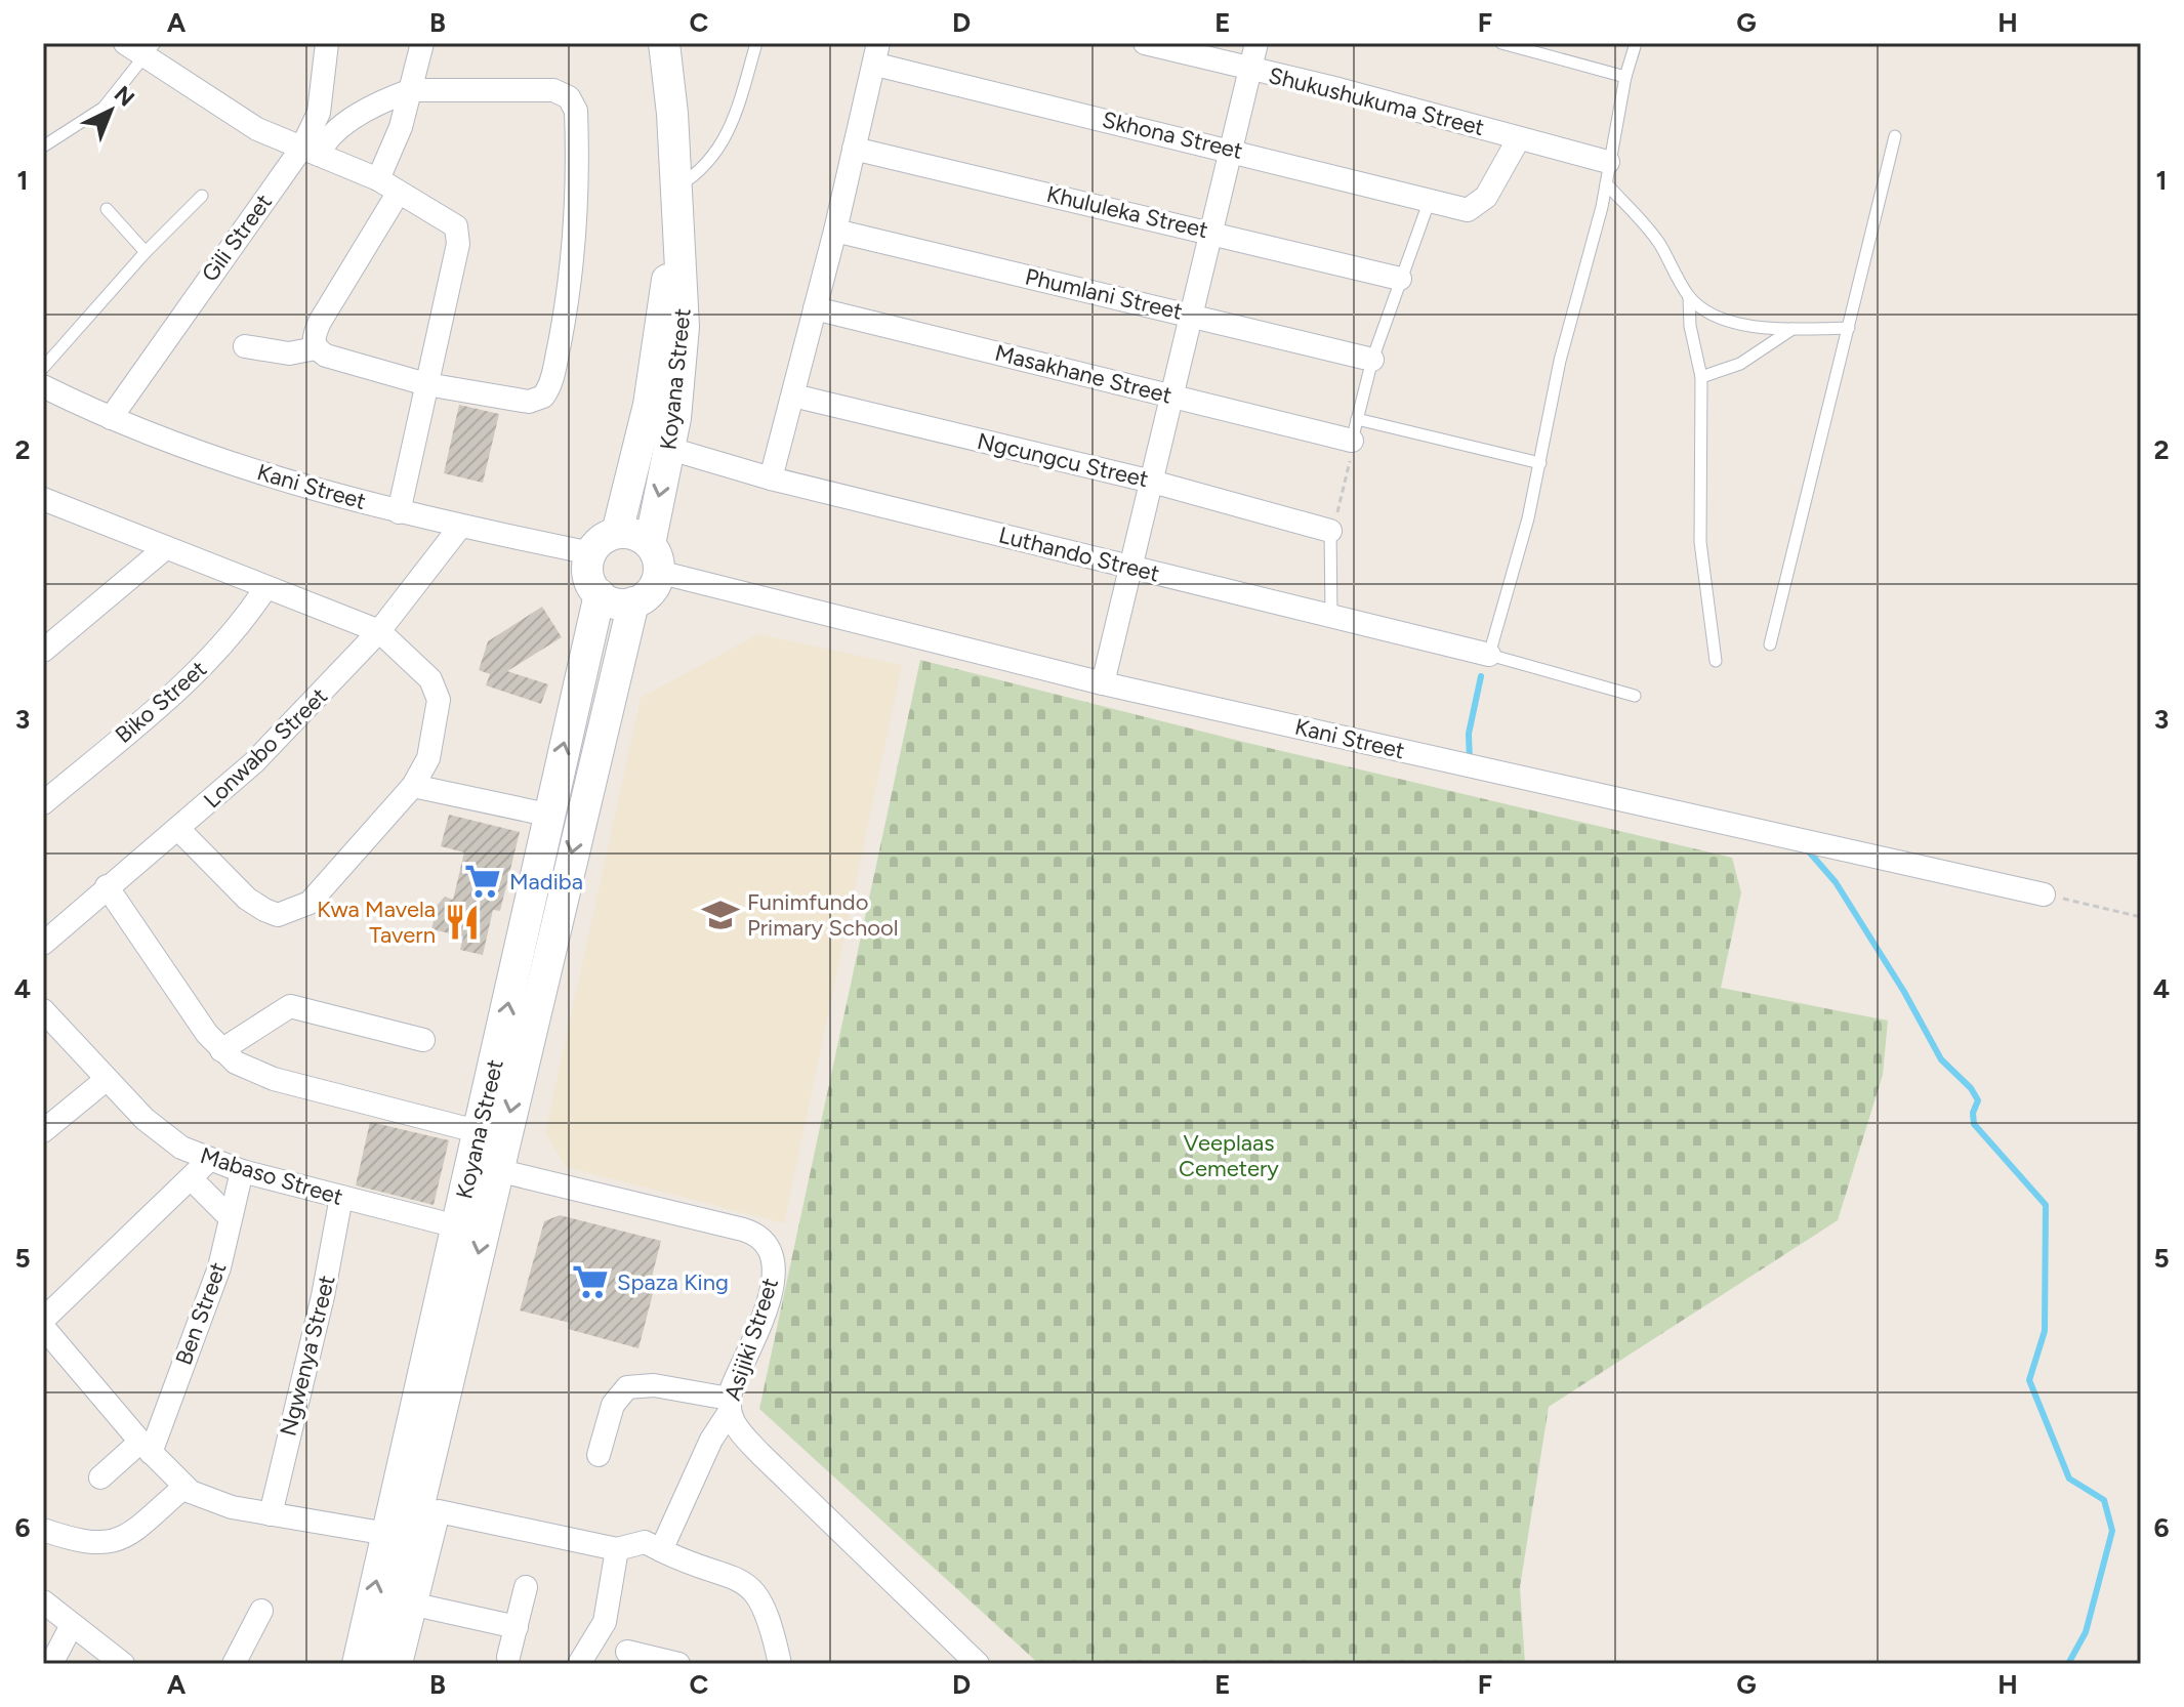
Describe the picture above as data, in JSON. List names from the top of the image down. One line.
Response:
{"streets":{"main road":["Koyana Street"],"street":["Shukushukuma Street","Skhona Street","Khululeka Street","Gili Street","Phumlani Street","Masakhane Street","Ngcungcu Street","Kani Street","Luthando Street","Biko Street","Lonwabo Street","Mabaso Street","Ben Street","Asijiki Street","Ngwenya Street"]},"crossings":[["Shukushukuma Street","Skhona Street"],["Gili Street","Kani Street"],["Koyana Street","Kani Street"],["Koyana Street","Luthando Street"],["Koyana Street","Mabaso Street"],["Koyana Street","Asijiki Street"],["Kani Street","Lonwabo Street"],["Mabaso Street","Ben Street"],["Mabaso Street","Ngwenya Street"]],"parks":["Veeplaas Cemetery"],"places":{"supermarket":["Madiba","Spaza King"],"school or university":["Funimfundo Primary School"],"restaurant":["Kwa Mavela Tavern"]},"north":"top right","grid":{"columns":["A","B","C","D","E","F","G","H"],"rows":["1","2","3","4","5","6"]}}
